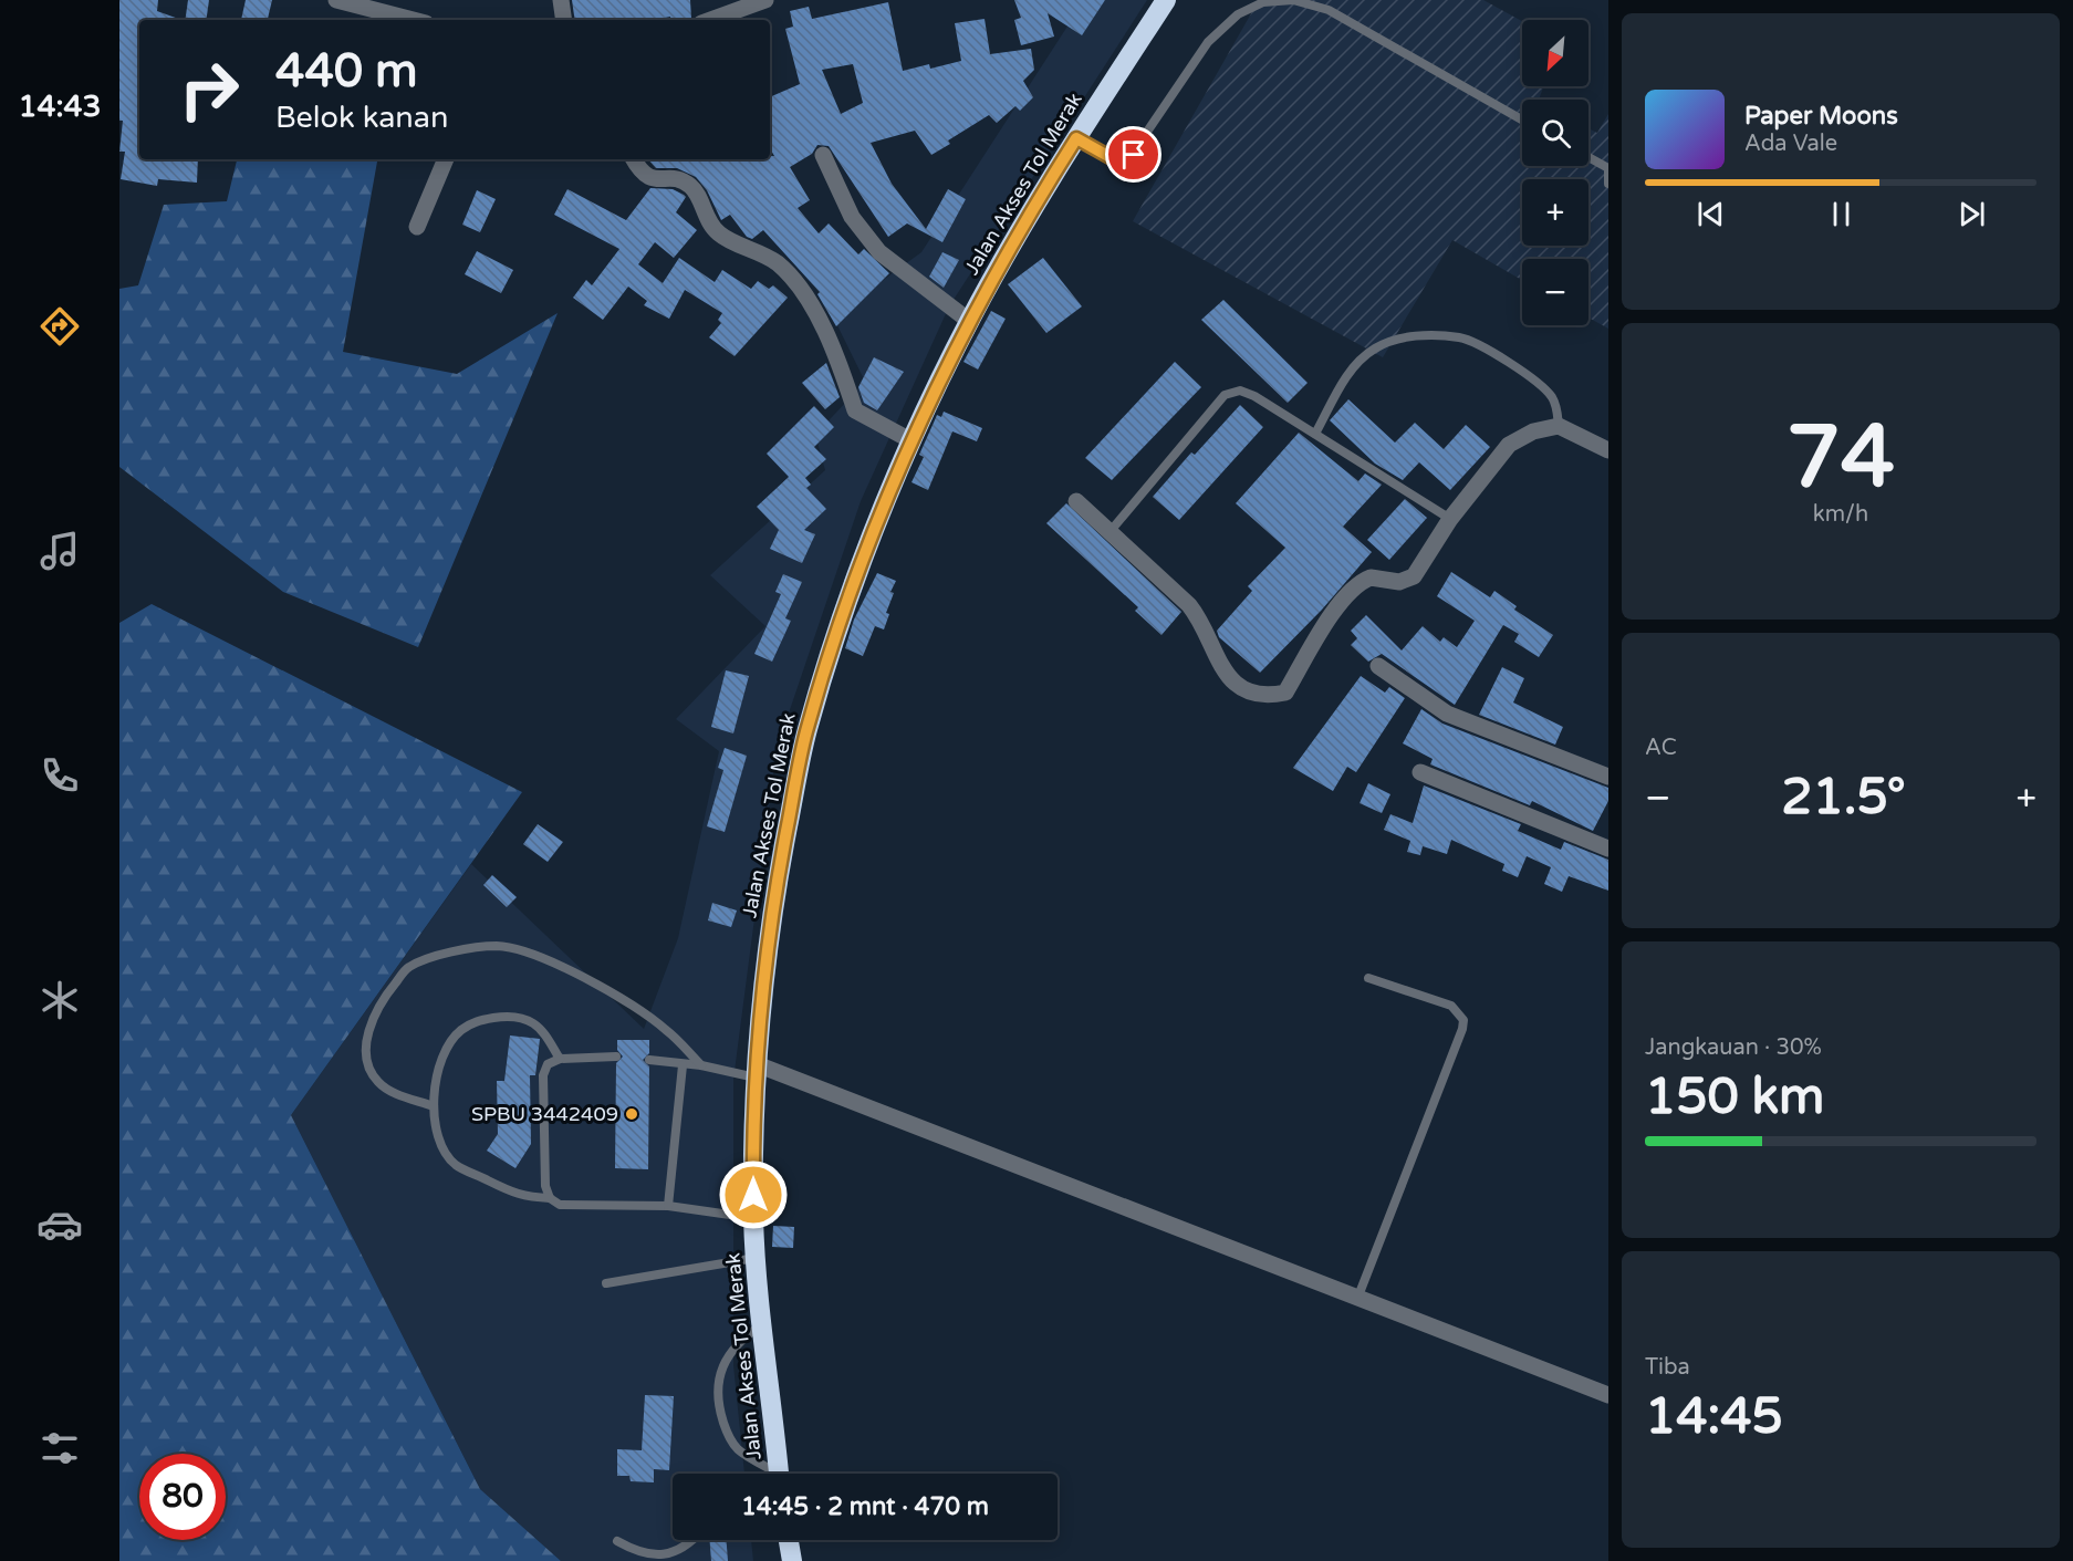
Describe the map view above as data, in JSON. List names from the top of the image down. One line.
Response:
{"streets":{"highway":["Jalan Akses Tol Merak"]},"places":["SPBU 3442409"],"north":"bottom left","page":{"tabs":"14:43","map_buttons":["+","−"],"turn":["440 m","Belok kanan"],"song":["Paper Moons","Ada Vale"],"tile":[["74","km/h"],"AC",["Jangkauan · 30%","150 km"],["Tiba","14:45"]],"heat":["−","21.5°","+"],"limit":"80","trip":"14:45 · 2 mnt · 470 m"}}
